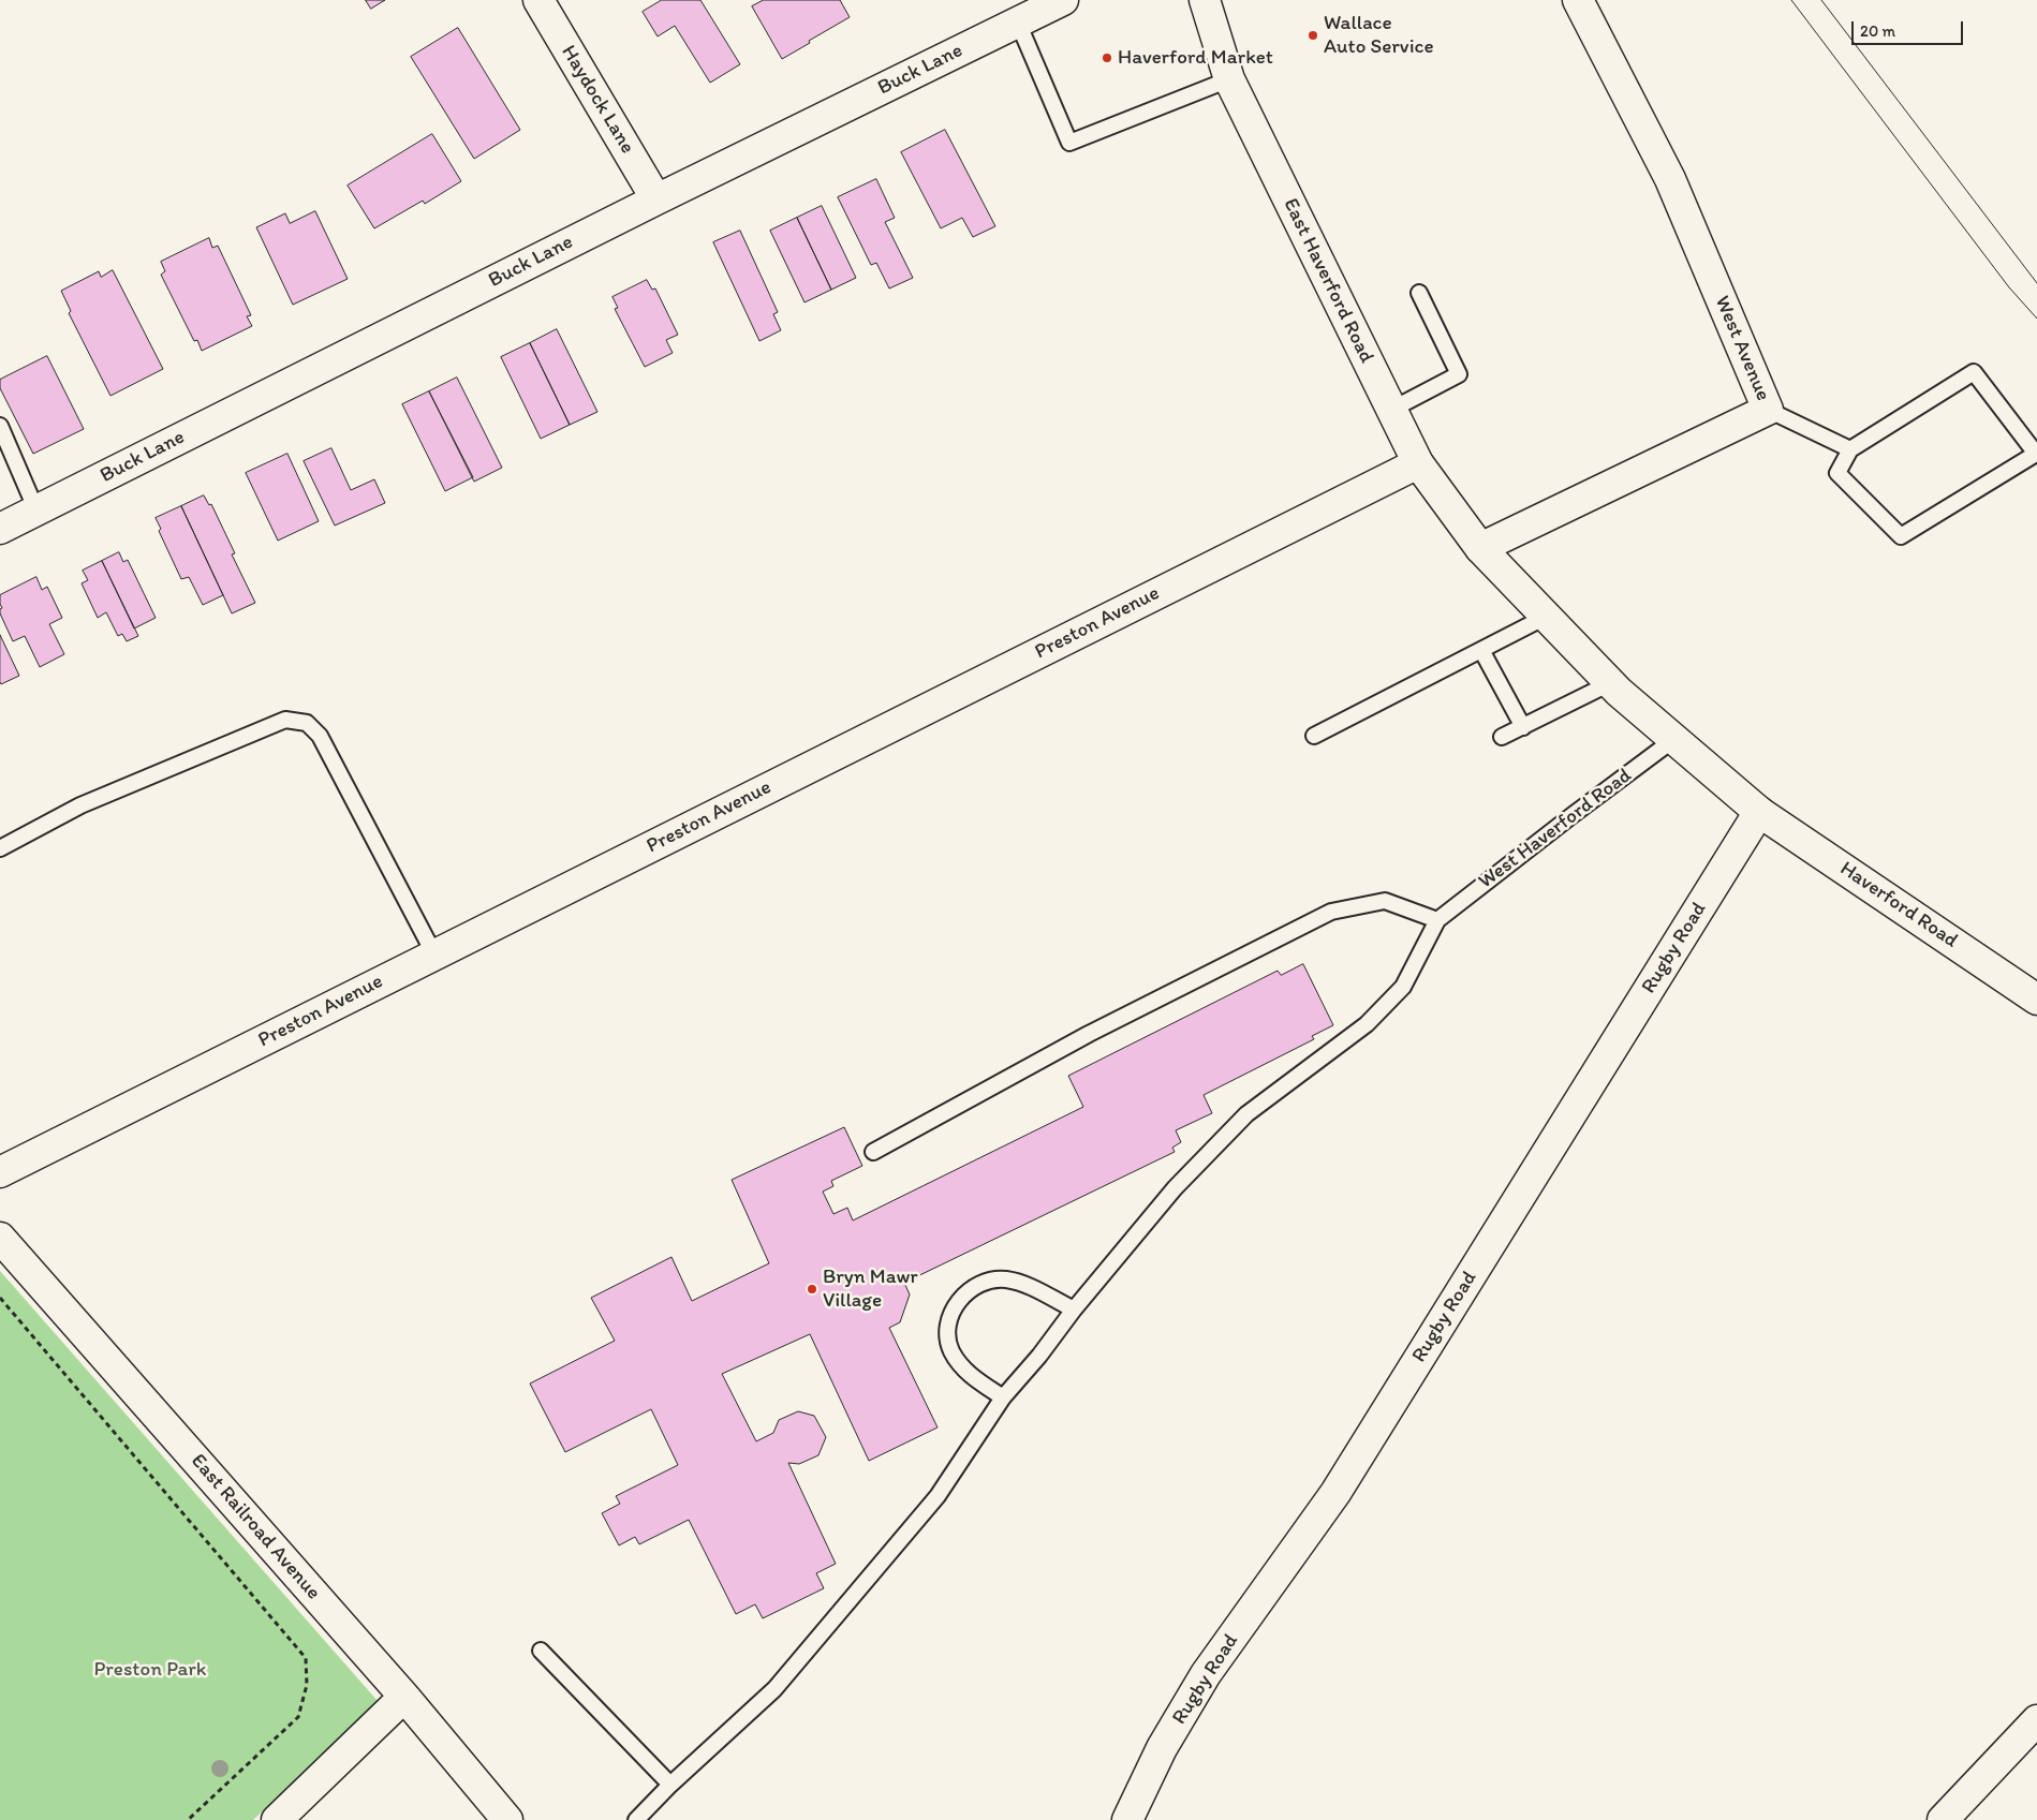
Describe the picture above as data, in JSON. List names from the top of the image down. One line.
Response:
{"streets":{"street":["Buck Lane","Haydock Lane","East Haverford Road","West Avenue","Preston Avenue","Haverford Road","Rugby Road","East Railroad Avenue"],"lane":["West Haverford Road"]},"crossings":[["Buck Lane","Haydock Lane"],["East Haverford Road","West Avenue"],["East Haverford Road","Preston Avenue"],["Haverford Road","Rugby Road"]],"parks":["Preston Park"],"places":["Wallace Auto Service","Haverford Market","Bryn Mawr Village"],"scale_bar":"20 m"}
